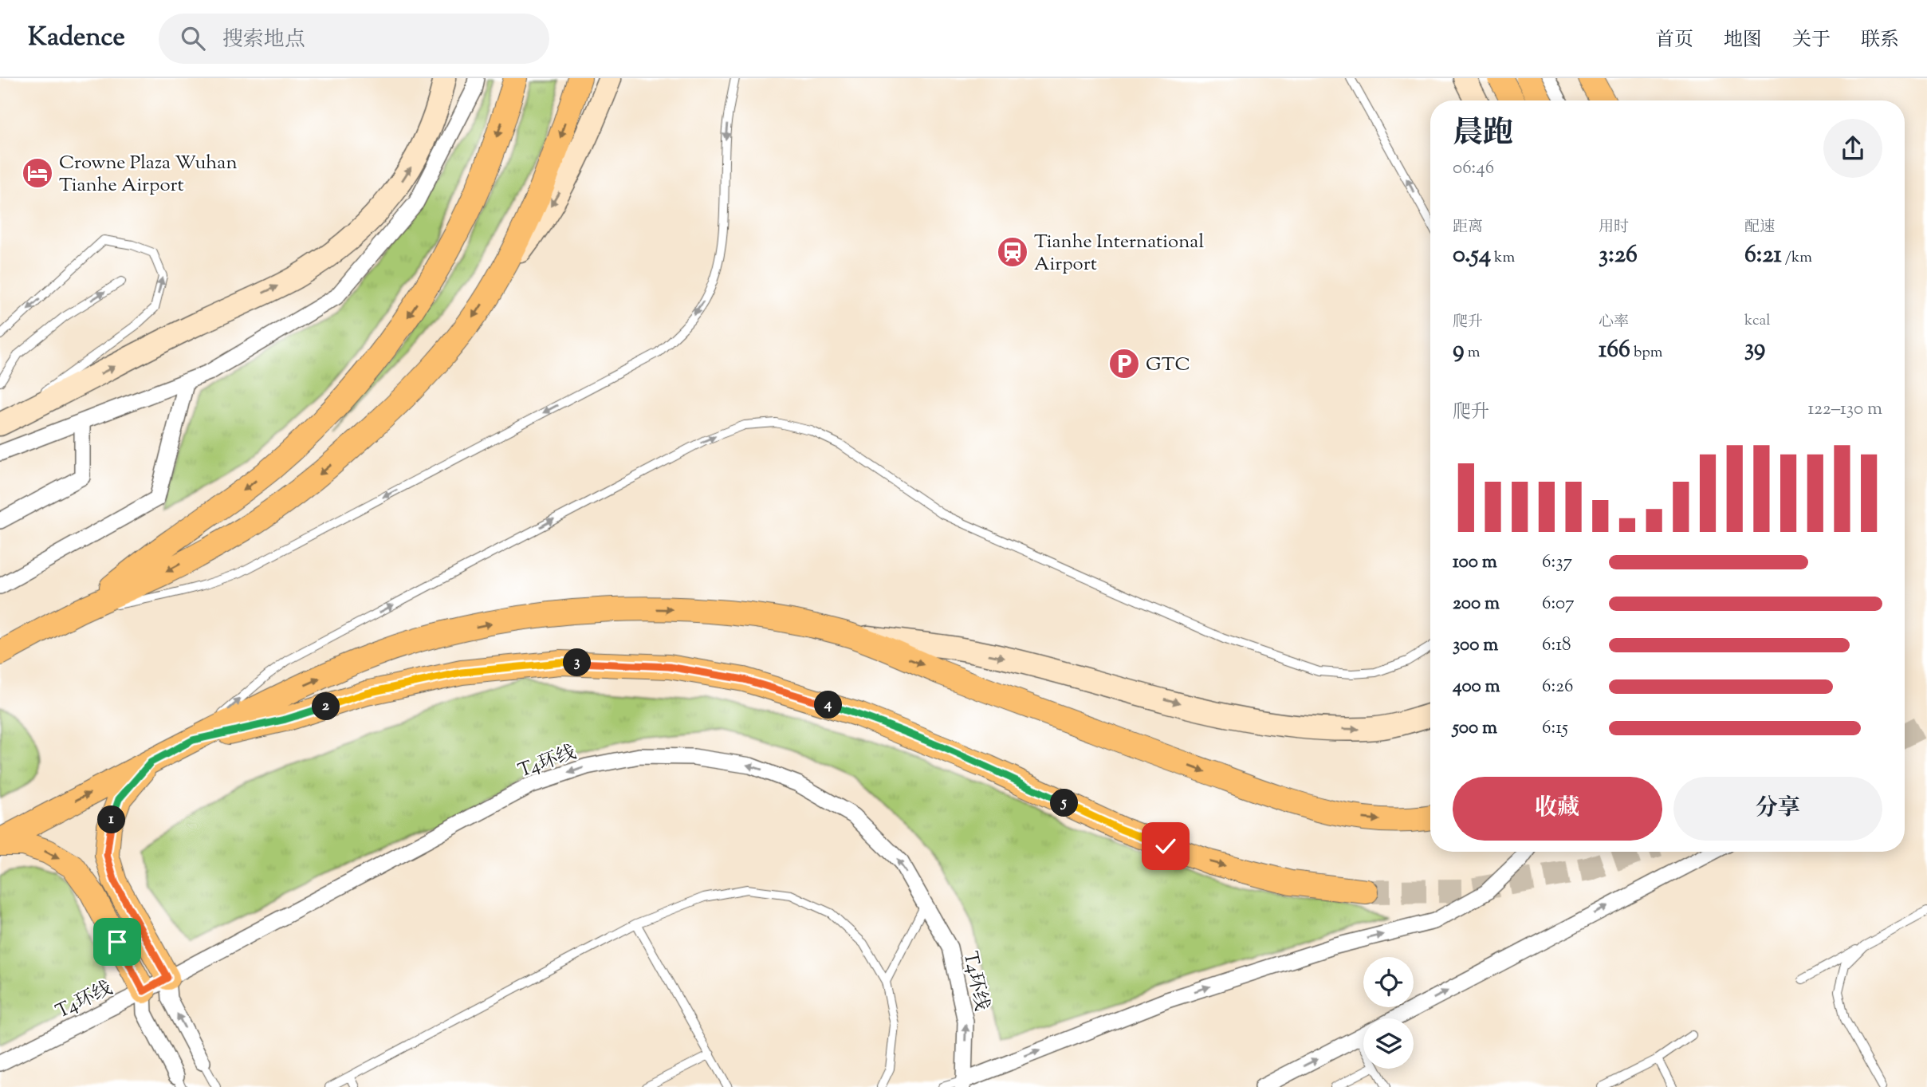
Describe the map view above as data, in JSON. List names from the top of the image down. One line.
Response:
{"streets":{"street":["T4环线"]},"places":{"hotel":["Crowne Plaza Wuhan Tianhe Airport"],"station":["Tianhe International Airport"],"parking":["GTC"]},"page":{"header":"Kadence","search":"搜索地点","nav":["首页","地图","关于","联系"],"heading":["晨跑","06:46"],"stats":[["距离","0.54 km"],["用时","3:26"],["配速","6:21 /km"],["爬升","9 m"],["心率","166 bpm"],["kcal","39"]],"chart":["爬升","122–130 m"],"list":[{"name":"100 m","note":"6:37"},{"name":"200 m","note":"6:07"},{"name":"300 m","note":"6:18"},{"name":"400 m","note":"6:26"},{"name":"500 m","note":"6:15"}],"pins":["3","4","2","5","1"],"buttons":["收藏","分享"]}}
